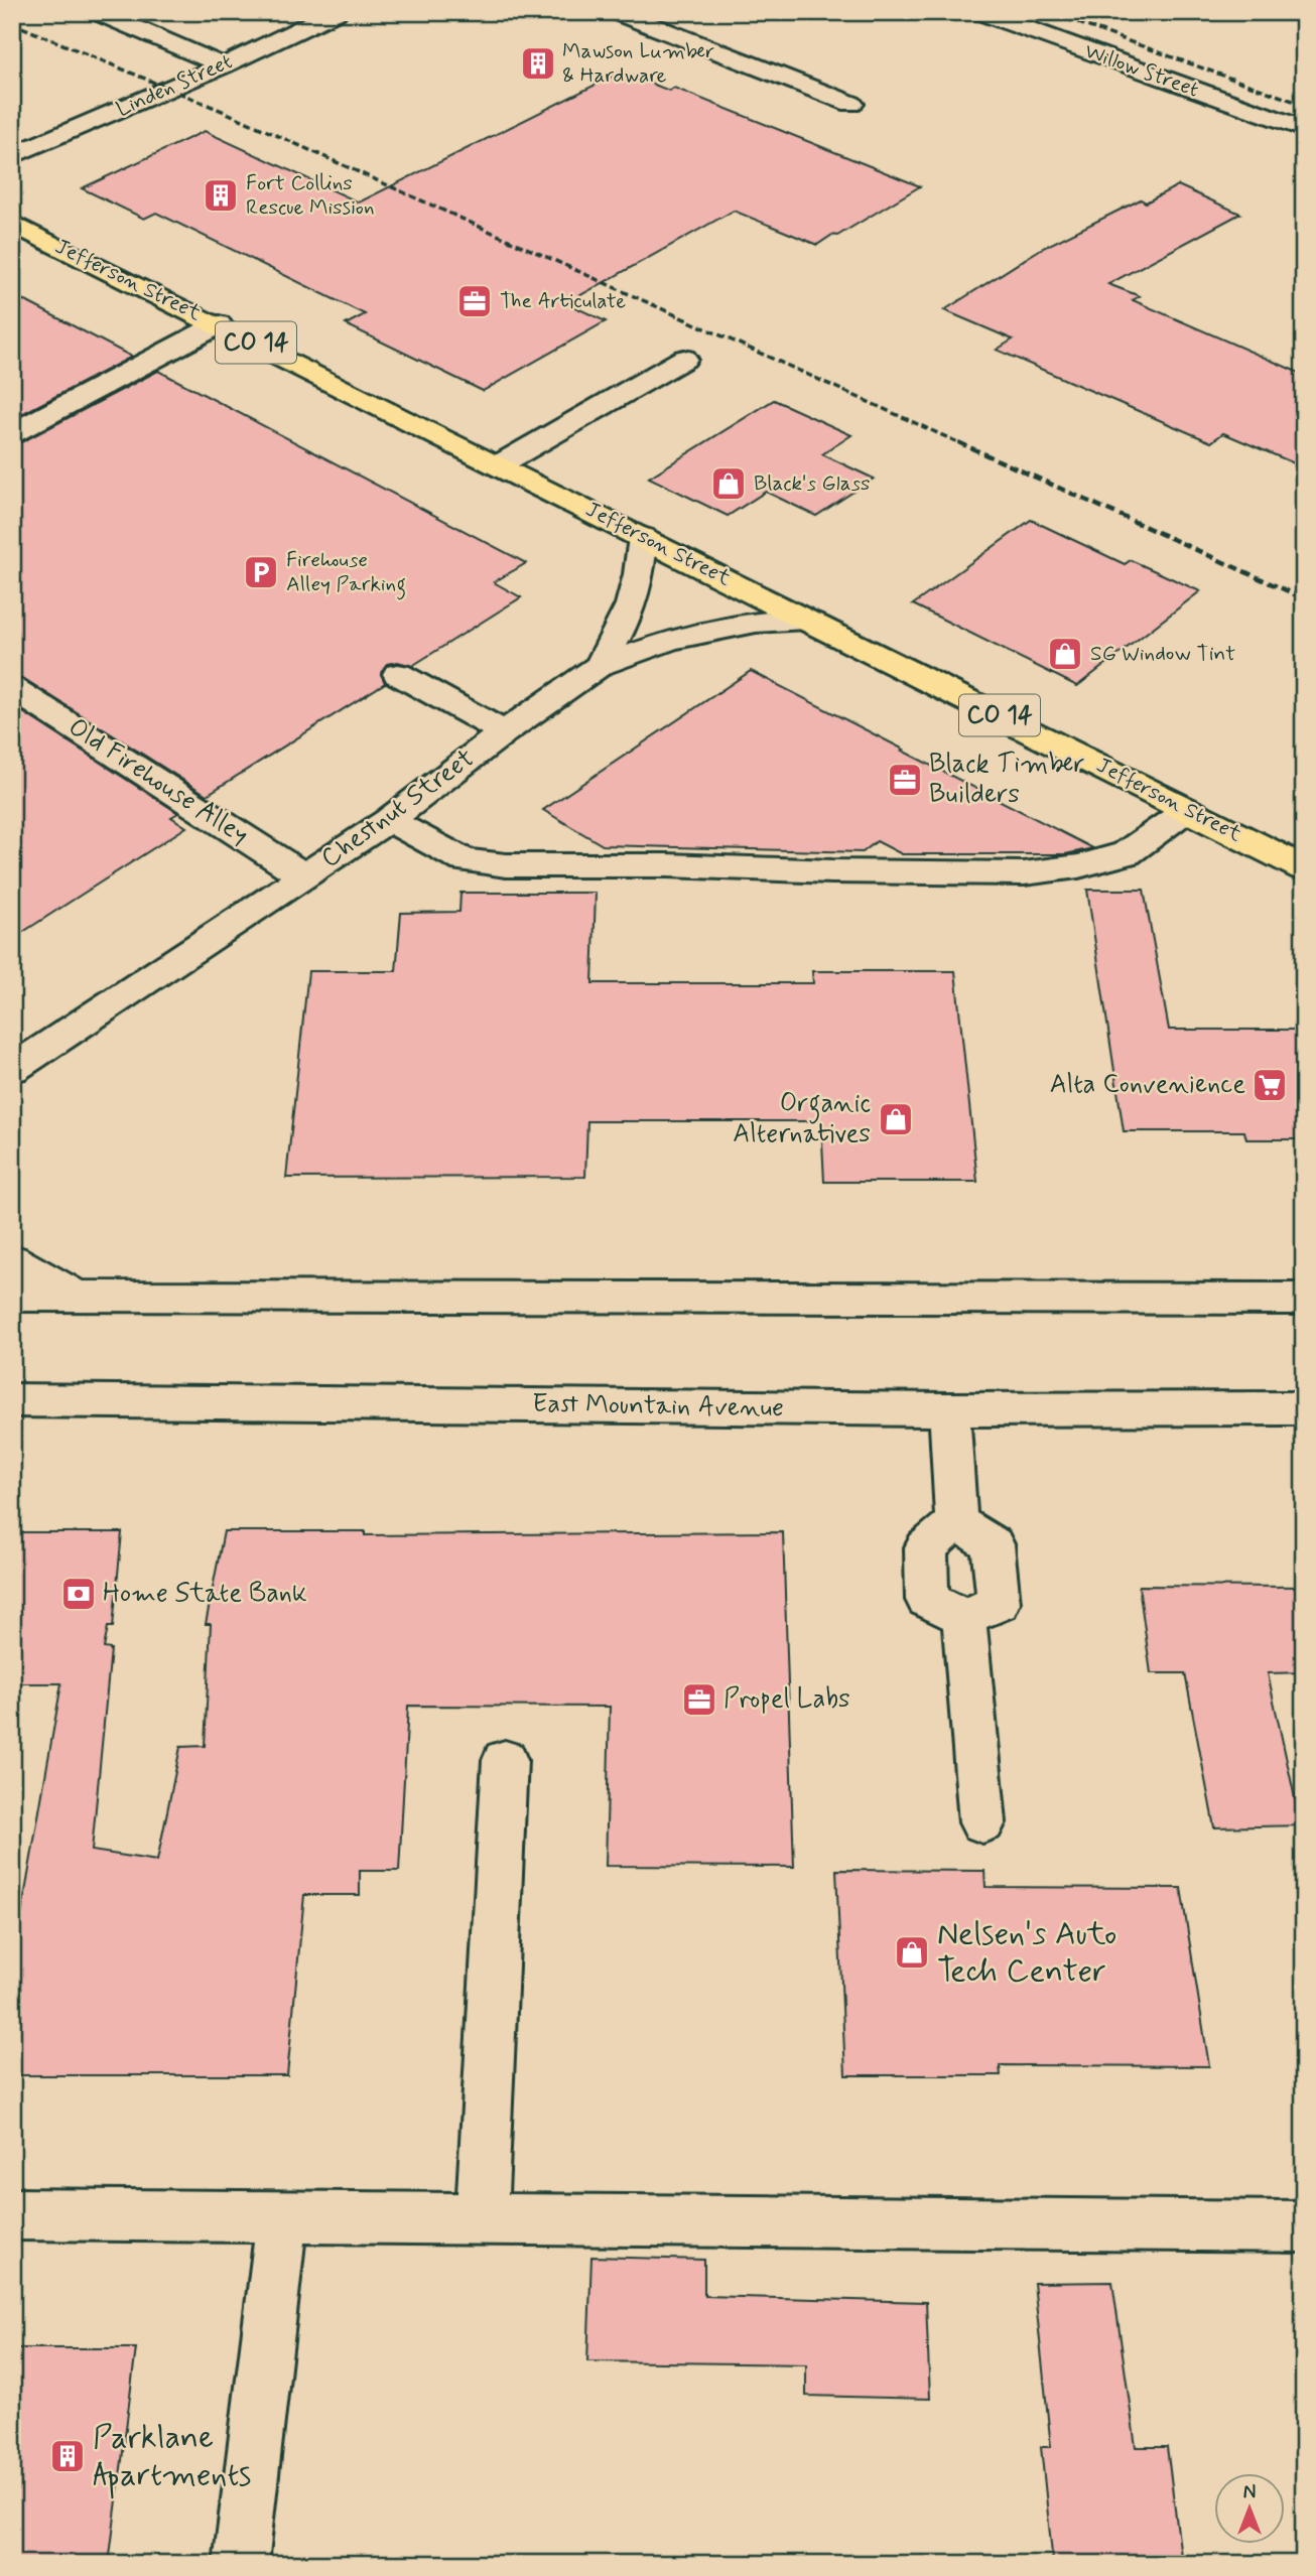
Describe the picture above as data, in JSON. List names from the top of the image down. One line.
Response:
{"streets":{"highway":["Jefferson Street","CO 14"],"street":["Willow Street","Linden Street","Old Firehouse Alley","Chestnut Street","East Mountain Avenue"]},"crossings":[["Jefferson Street","Chestnut Street"],["Old Firehouse Alley","Chestnut Street"]],"places":{"building":["Mawson Lumber & Hardware","Fort Collins Rescue Mission","Parklane Apartments"],"office":["The Articulate","Black Timber Builders","Propel Labs"],"shop":["Black's Glass","SG Window Tint","Organic Alternatives","Nelsen's Auto Tech Center"],"parking":["Firehouse Alley Parking"],"supermarket":["Alta Convenience"],"bank":["Home State Bank"]},"north":"top"}
